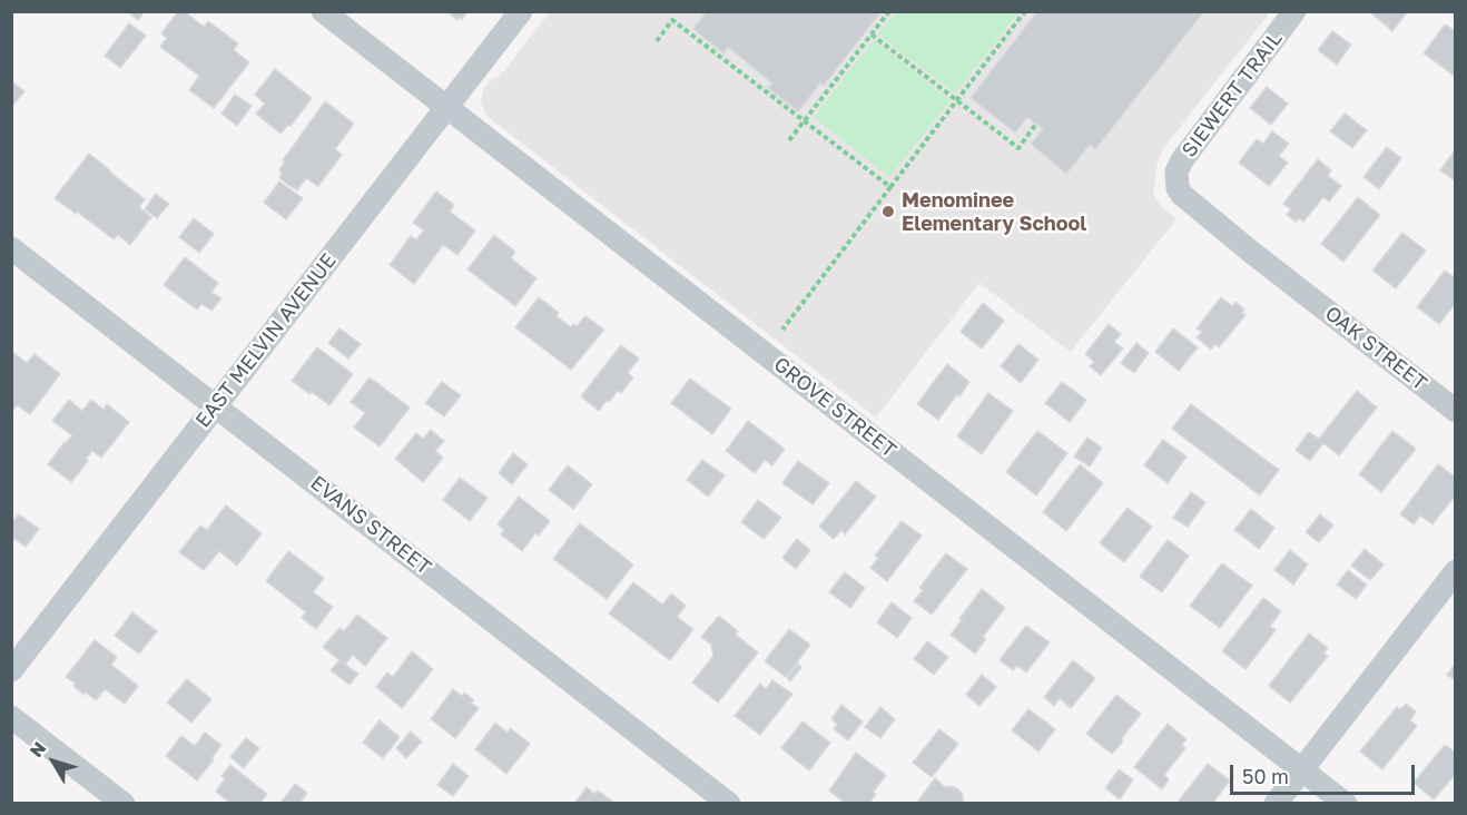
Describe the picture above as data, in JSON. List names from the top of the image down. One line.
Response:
{"streets":{"street":["SIEWERT TRAIL","EAST MELVIN AVENUE","OAK STREET","GROVE STREET","EVANS STREET"]},"crossings":[["SIEWERT TRAIL","OAK STREET"],["EAST MELVIN AVENUE","GROVE STREET"],["EAST MELVIN AVENUE","EVANS STREET"]],"places":["Menominee Elementary School"],"scale_bar":"50 m","north":"top left"}
